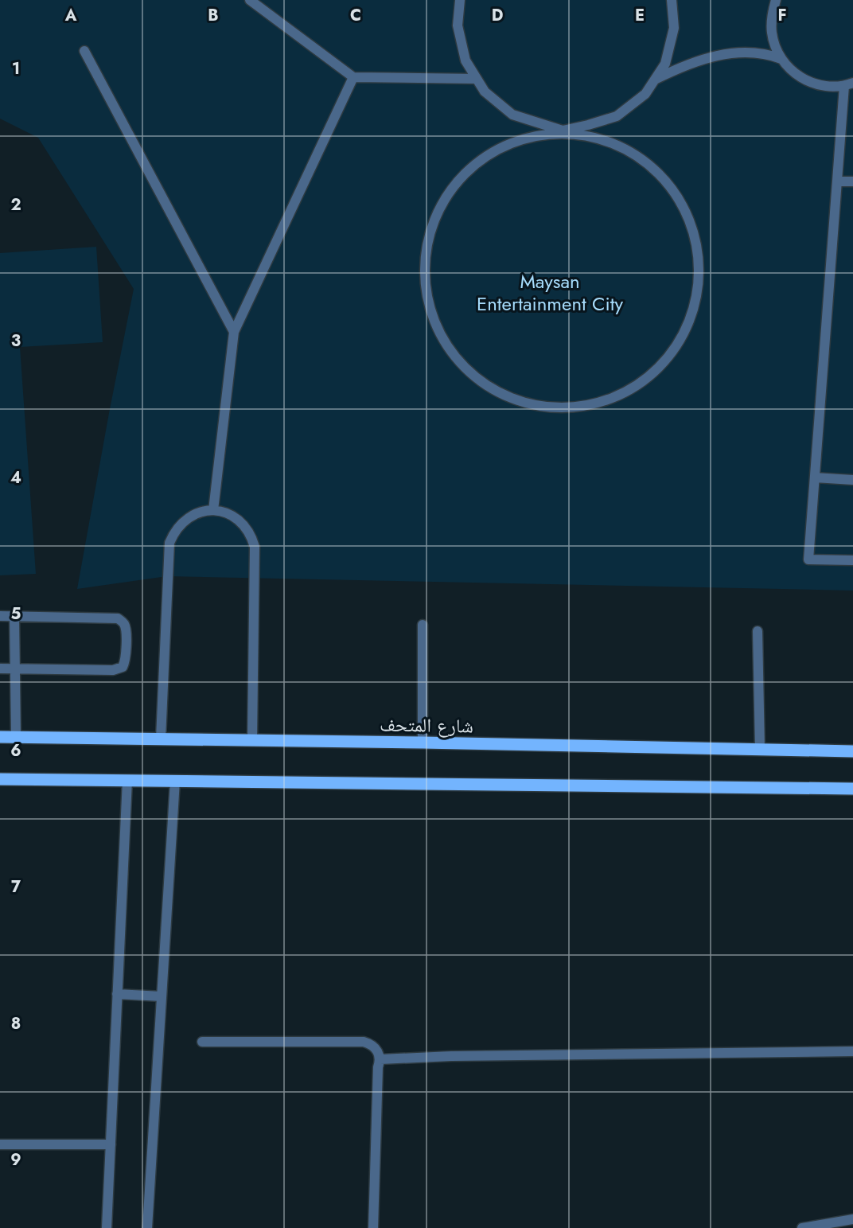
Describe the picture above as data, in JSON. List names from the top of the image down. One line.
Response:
{"streets":{"main road":["شارع المتحف"]},"parks":["Maysan Entertainment City"],"grid":{"columns":["A","B","C","D","E","F"],"rows":["1","2","3","4","5","6","7","8","9"]}}
